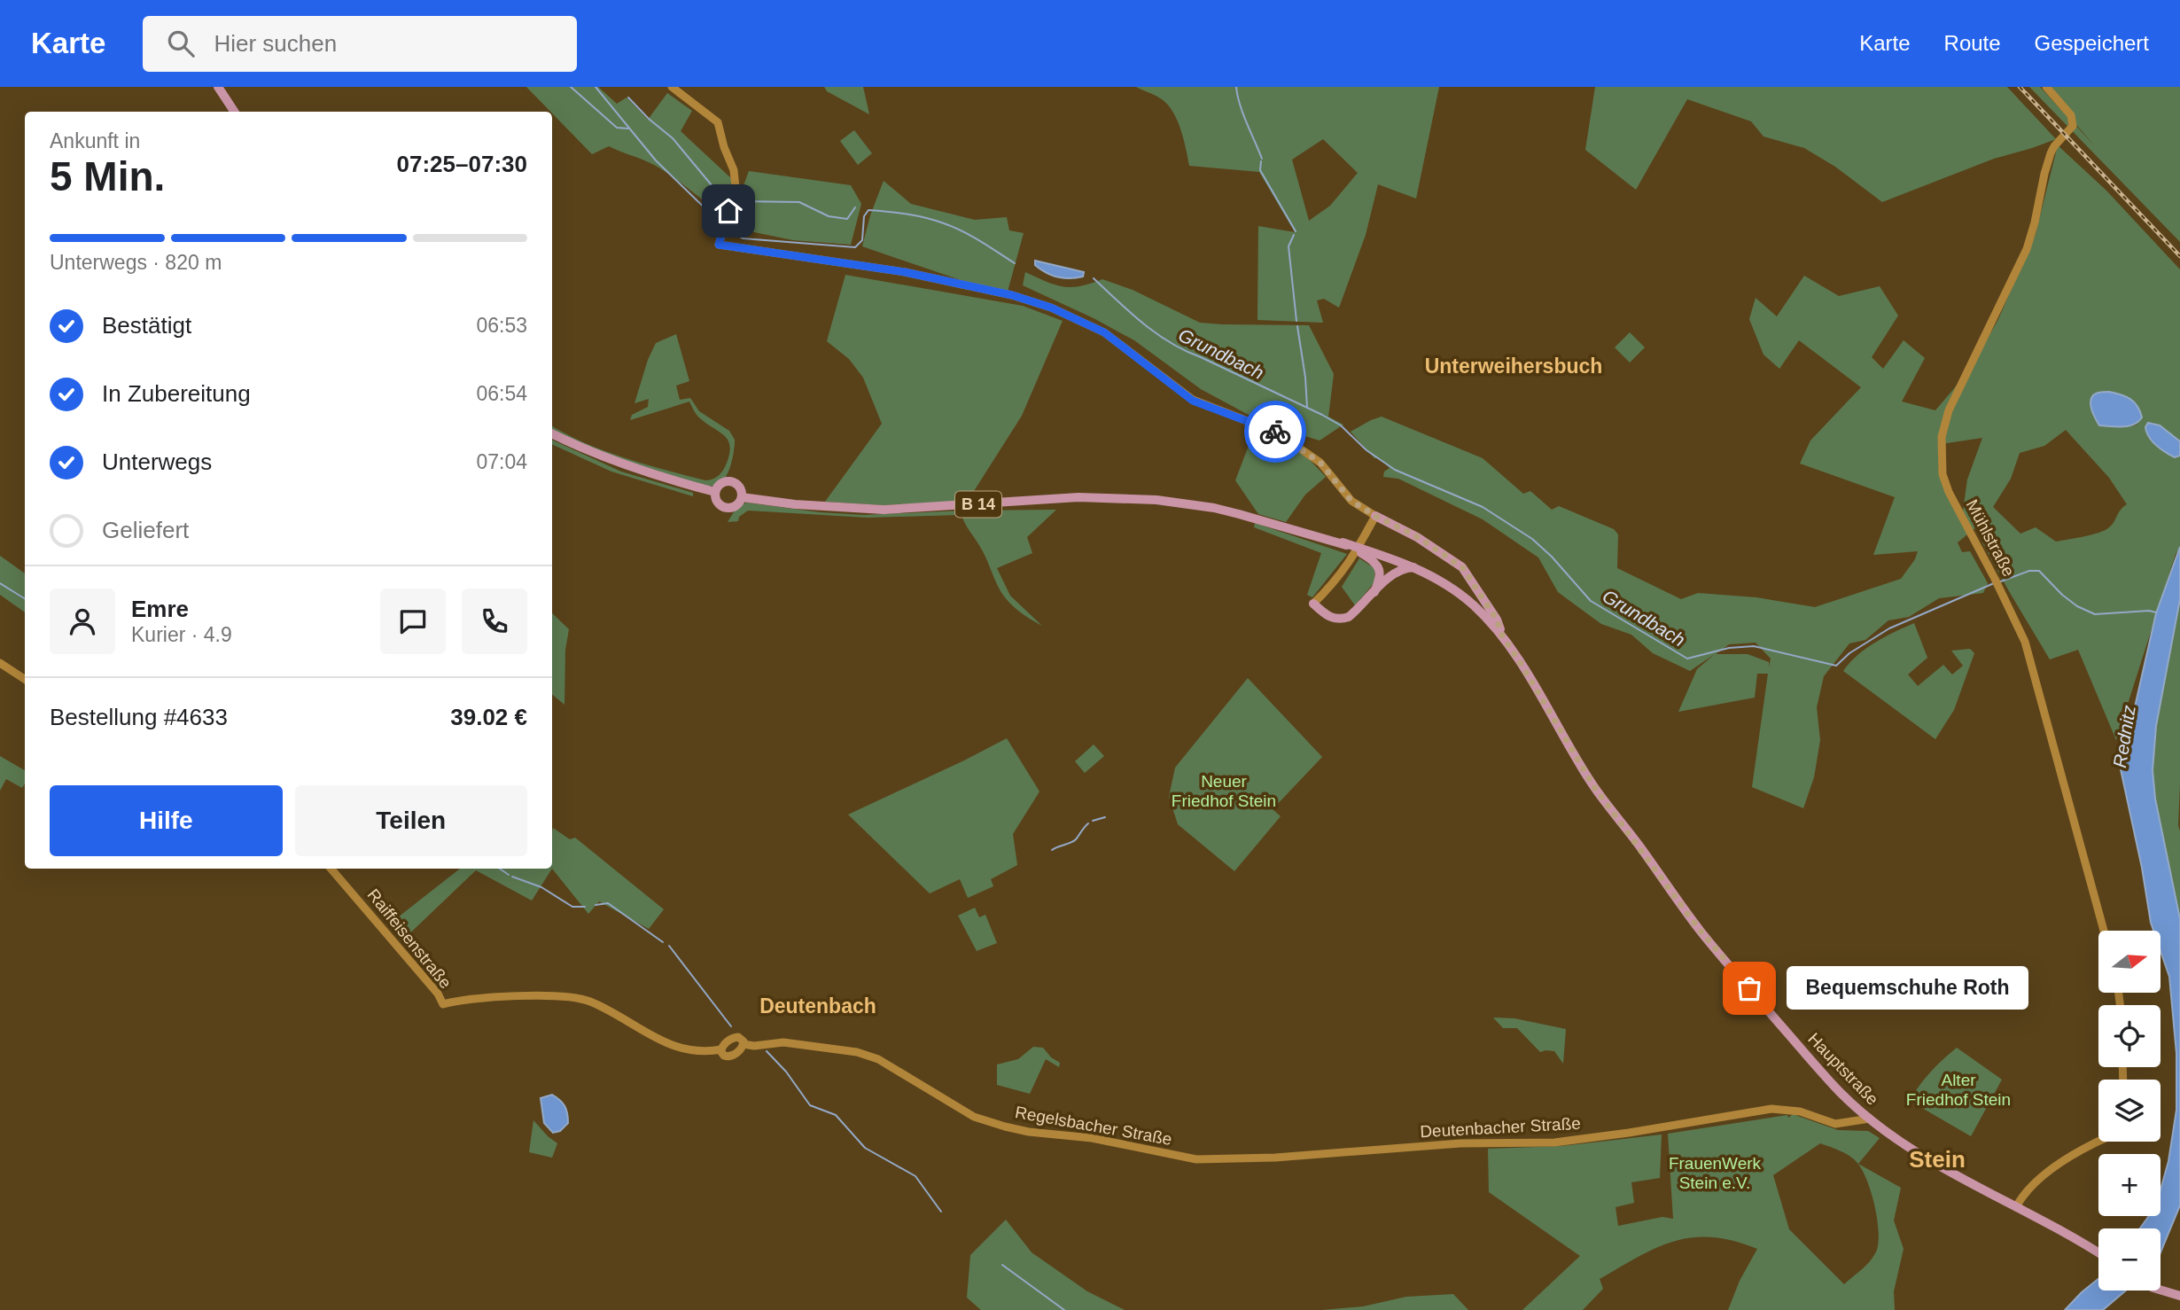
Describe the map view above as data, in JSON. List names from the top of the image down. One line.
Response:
{"streets":{"main road":["B 14","Hauptstraße"],"street":["Mühlstraße","Raiffeisenstraße","Regelsbacher Straße","Deutenbacher Straße"]},"crossings":[["Raiffeisenstraße","Regelsbacher Straße"],["Hauptstraße","Deutenbacher Straße"],["Regelsbacher Straße","Deutenbacher Straße"]],"districts":["Unterweihersbuch","Deutenbach","Stein"],"water":["Grundbach","Rednitz"],"parks":["Neuer Friedhof Stein","Alter Friedhof Stein","FrauenWerk Stein e.V."],"places":["Bequemschuhe Roth"],"north":"right","page":{"header":"Karte","search":"Hier suchen","nav":["Karte","Route","Gespeichert"],"heading":["5 Min.","Ankunft in","07:25–07:30"],"panel":["Emre","Kurier · 4.9","Bestellung #4633","39.02 €"],"bar":"Unterwegs · 820 m","list":[["Bestätigt","06:53"],["In Zubereitung","06:54"],["Unterwegs","07:04"],"Geliefert"],"buttons":["Hilfe","Teilen"],"map_buttons":["+","−"],"bubble":"Bequemschuhe Roth"}}
